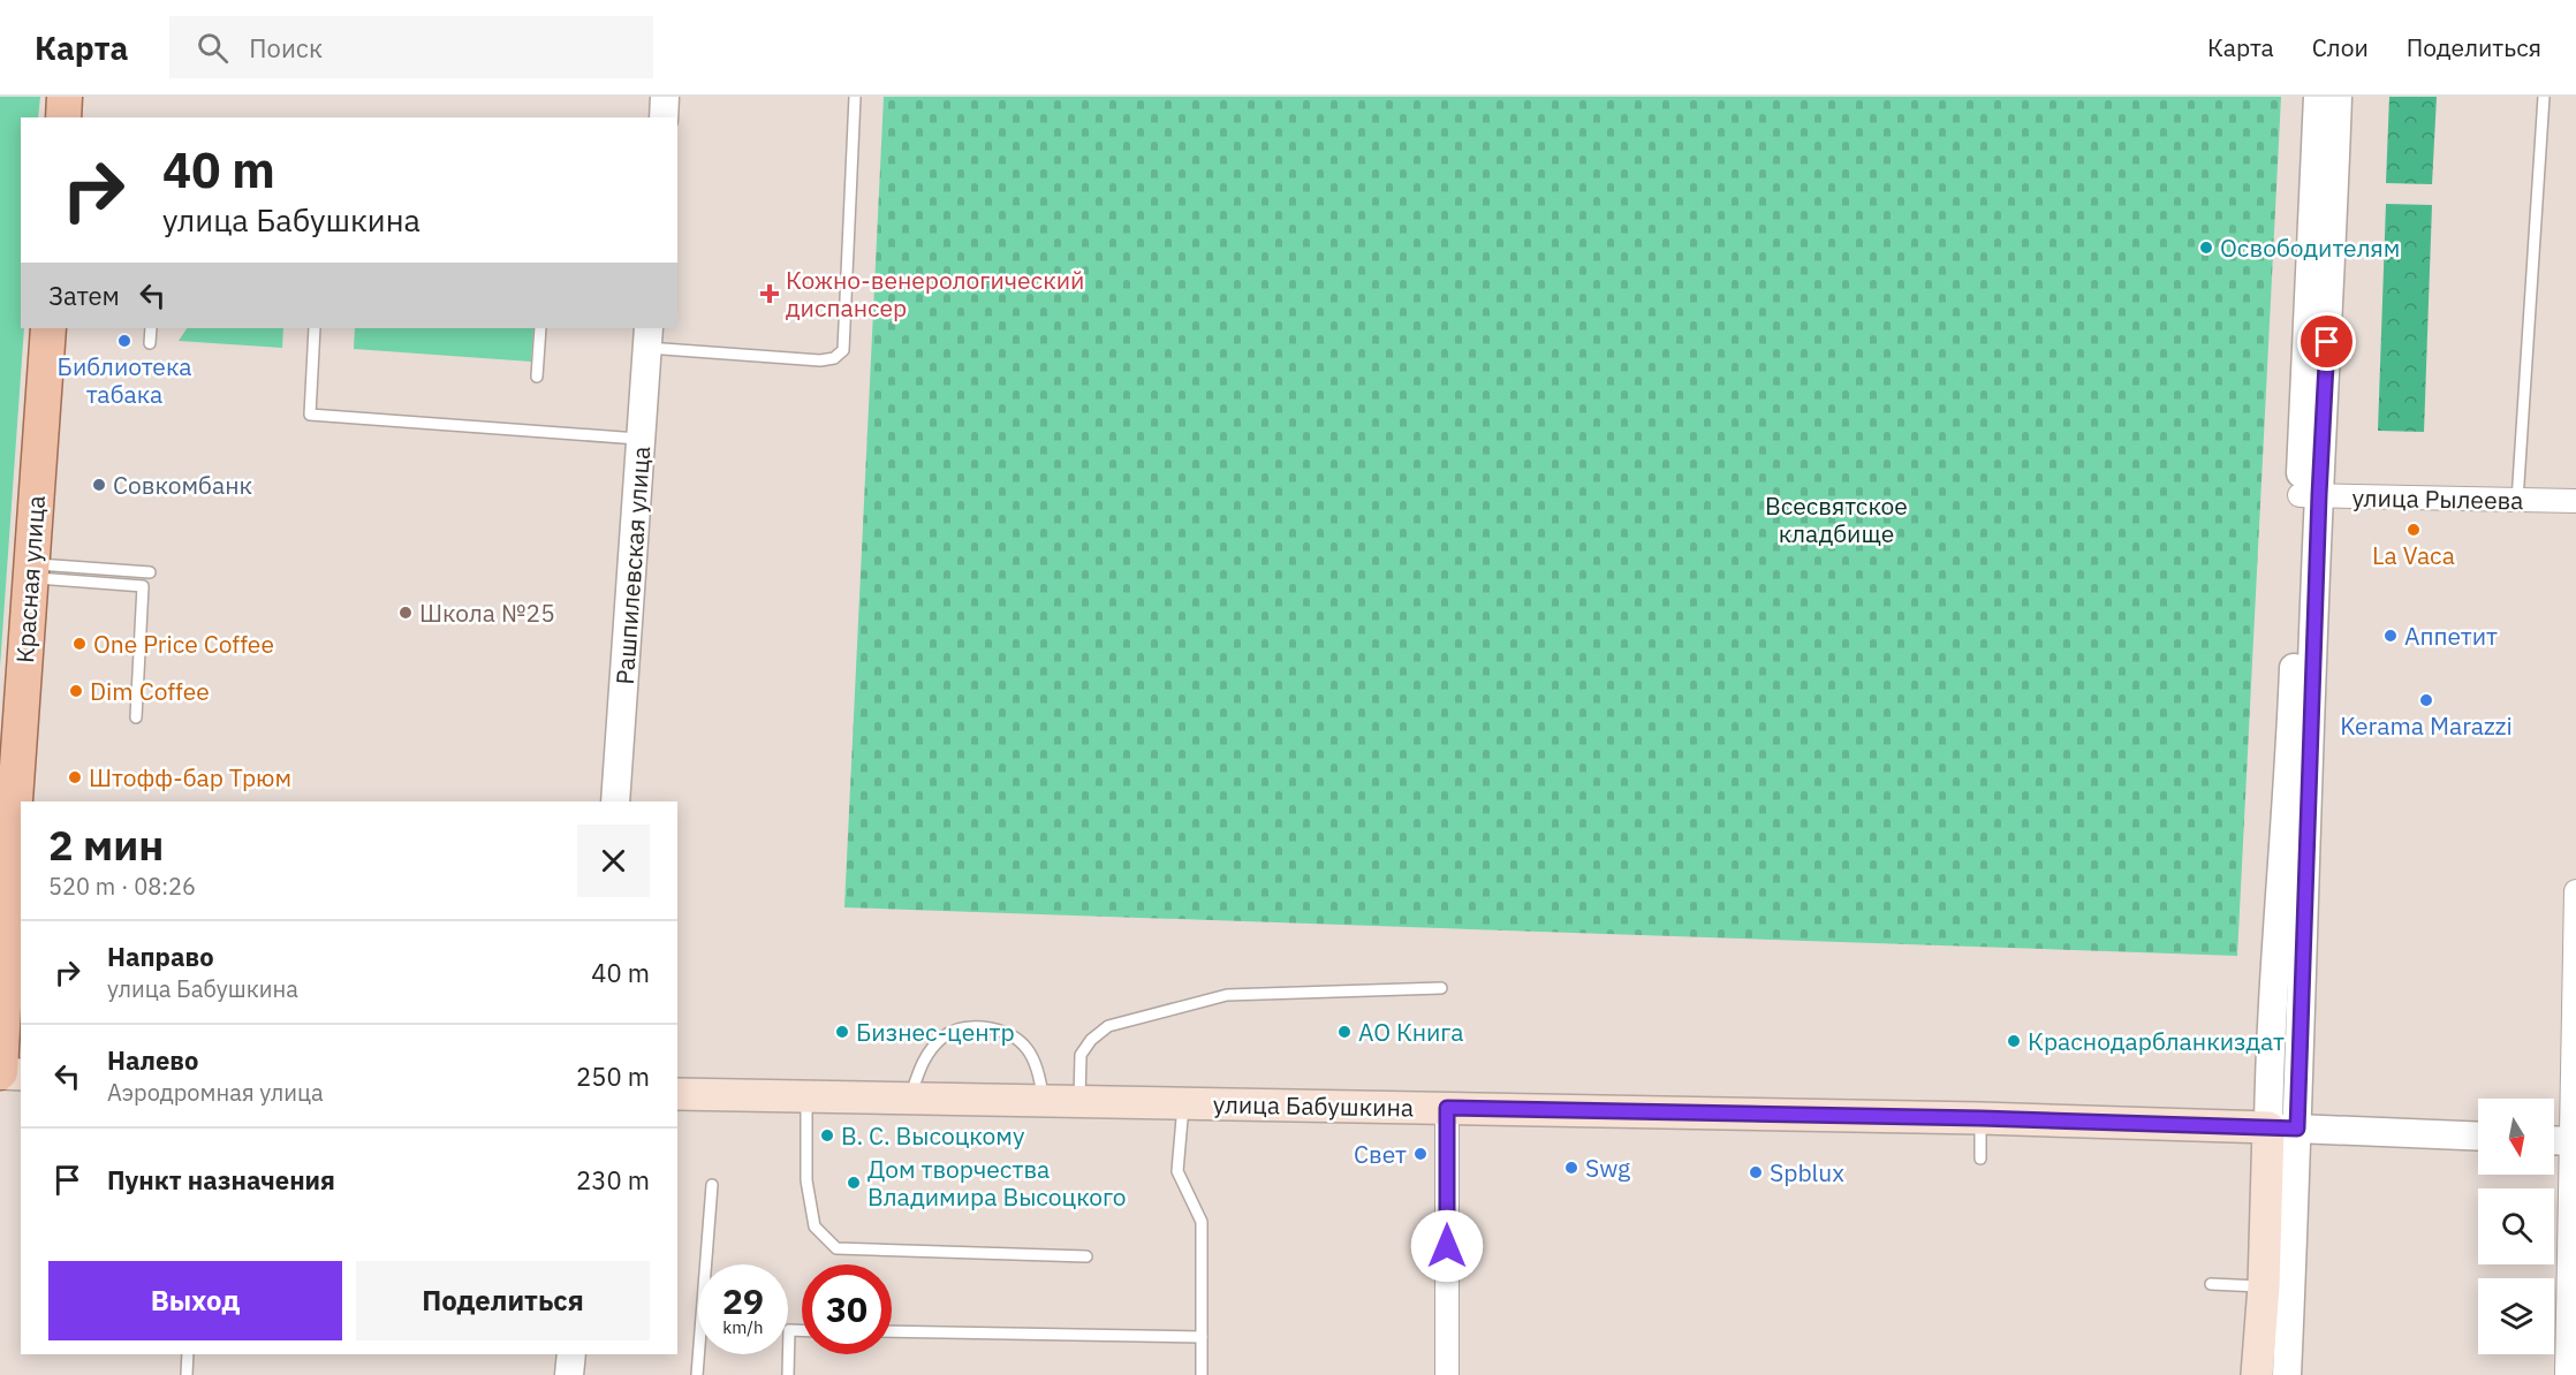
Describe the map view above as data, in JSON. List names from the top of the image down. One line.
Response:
{"streets":{"main road":["Красная улица","улица Бабушкина"],"street":["улица Рылеева","Рашпилевская улица"]},"parks":["Всесвятское кладбище"],"places":{"other":["Освободителям","Библиотека табака","Совкомбанк","La Vaca","Школа №25","Аппетит","One Price Coffee","Dim Coffee","Kerama Marazzi","Штофф-бар Трюм","Бизнес-центр","АО Книга","Краснодарбланкиздат","В. С. Высоцкому","Свет","Swg","Spblux","Дом творчества Владимира Высоцкого"],"health":["Кожно-венерологический диспансер"]},"north":"bottom","page":{"header":"Карта","search":"Поиск","nav":["Карта","Слои","Поделиться"],"turn":["40 m","улица Бабушкина"],"then":"Затем","heading":["2 мин","520 m · 08:26"],"list":[{"name":"Направо","note":"улица Бабушкина","value":"40 m"},{"name":"Налево","note":"Аэродромная улица","value":"250 m"},{"name":"Пункт назначения","value":"230 m"}],"buttons":["Выход","Поделиться"],"speed":"29 km/h","limit":"30"}}
